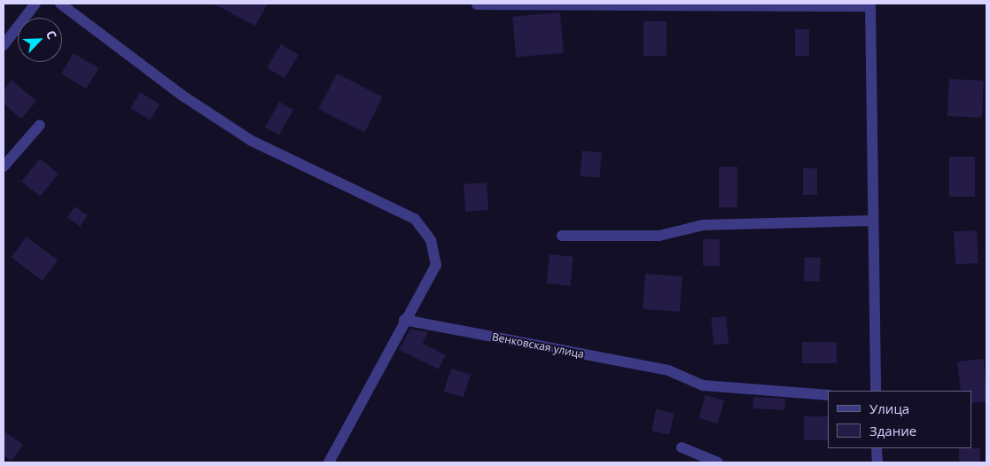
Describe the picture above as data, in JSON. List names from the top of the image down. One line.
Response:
{"streets":{"street":["Венковская улица"]},"legend":["Улица","Здание"],"north":"top right"}
